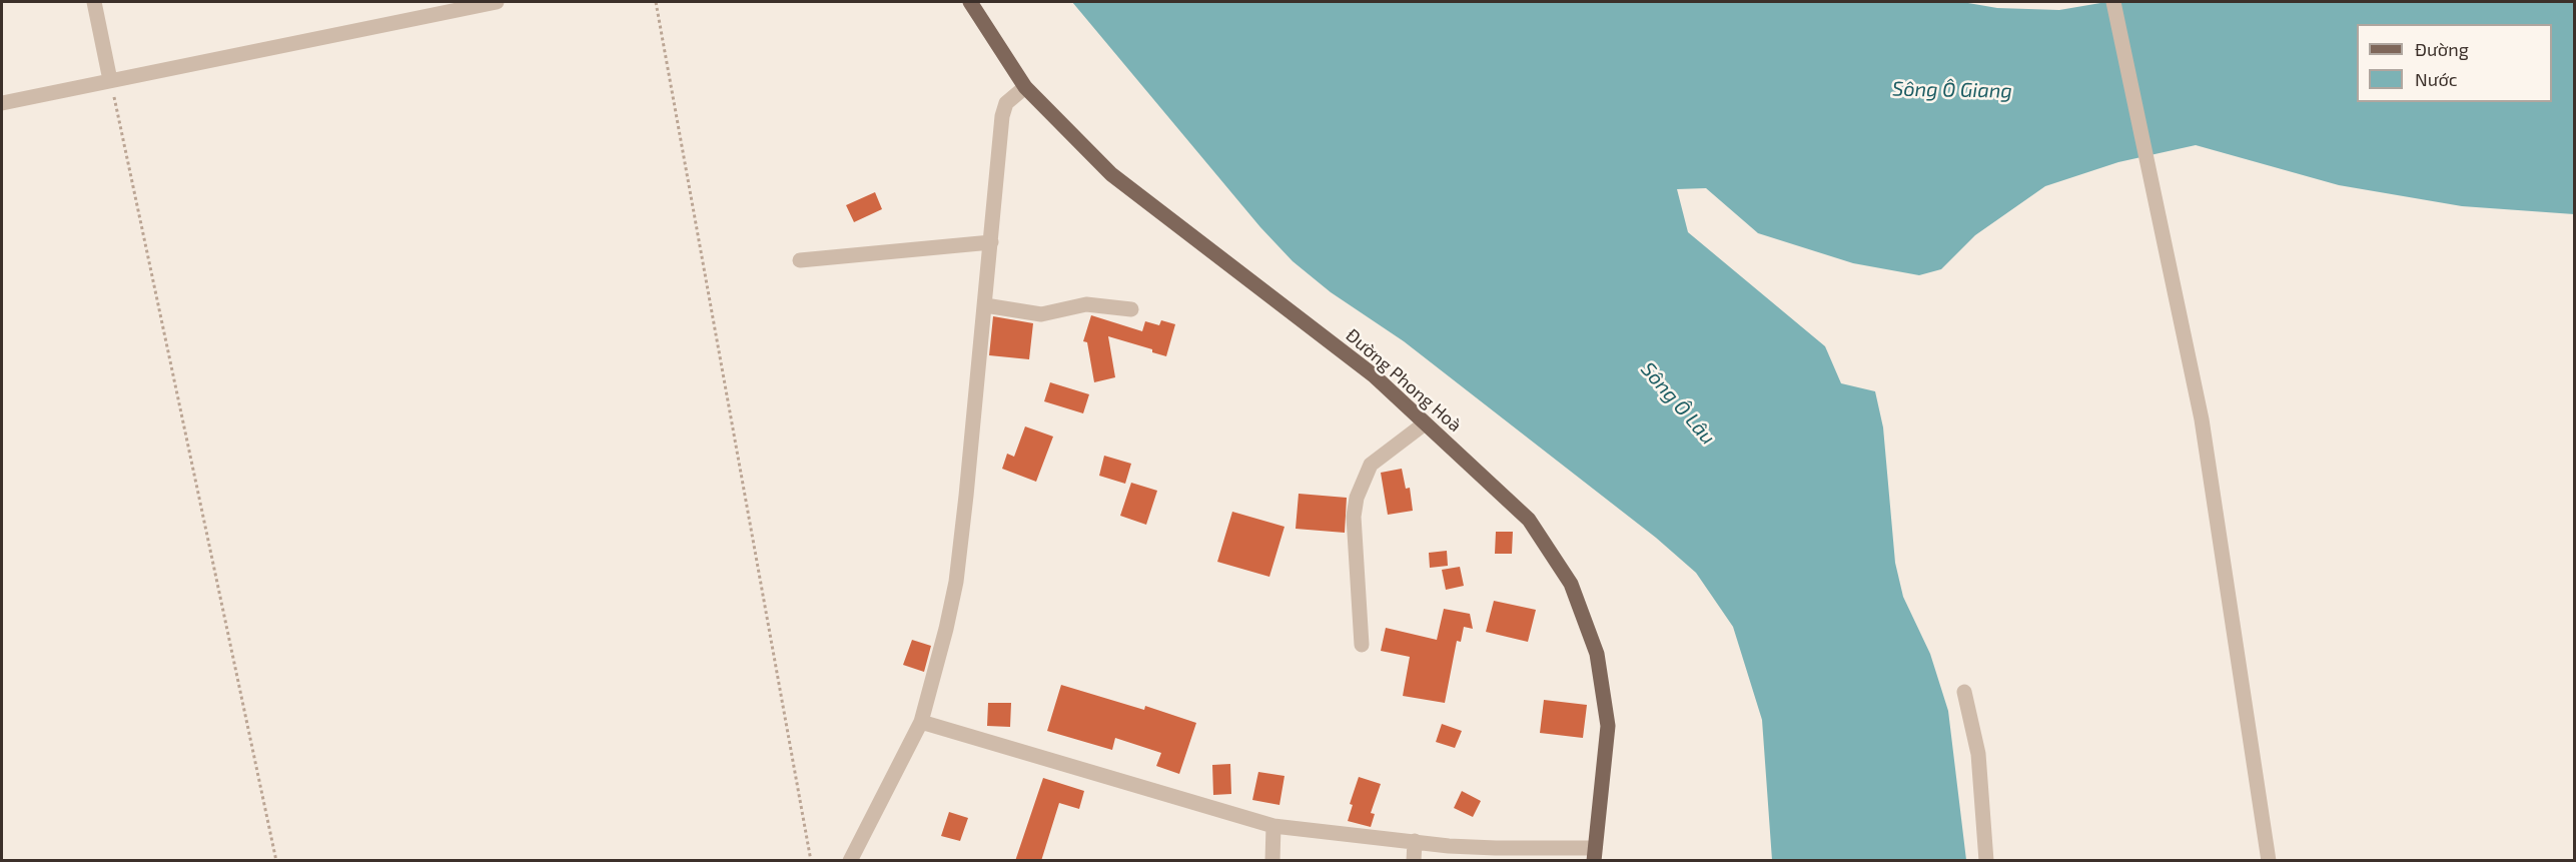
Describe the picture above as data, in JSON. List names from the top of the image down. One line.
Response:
{"streets":{"main road":["Đường Phong Hoà"]},"water":["Sông Ô Giang","Sông Ô Lâu"],"legend":["Đường","Nước"]}
